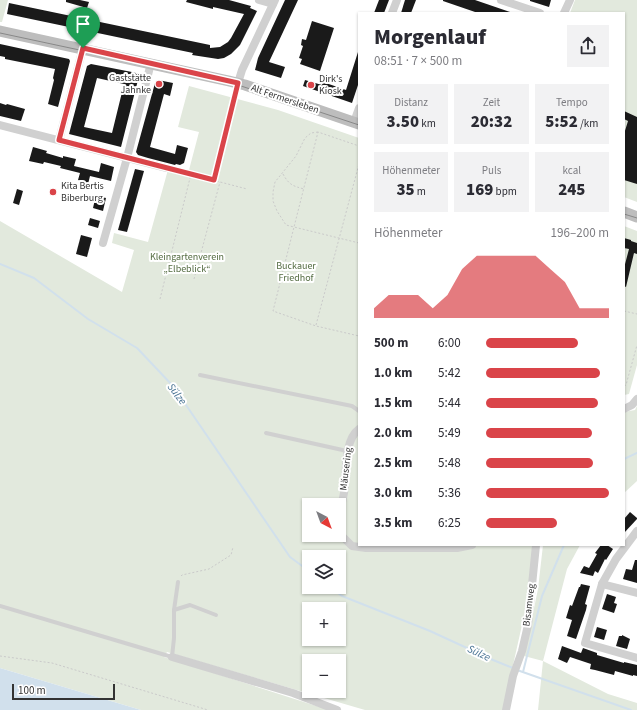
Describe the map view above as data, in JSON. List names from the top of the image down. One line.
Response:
{"streets":{"main road":["Alt Fermersleben"],"street":["Mäusering","Bisamweg"]},"water":["Sülze"],"parks":["Kleingartenverein „Elbeblick“","Buckauer Friedhof"],"places":["Gaststätte Jahnke","Dirk's Kiosk","Kita Bertis Biberburg"],"scale_bar":"100 m","north":"bottom right","page":{"heading":["Morgenlauf","08:51 · 7 × 500 m"],"stats":[["Distanz","3.50 km"],["Zeit","20:32"],["Tempo","5:52 /km"],["Höhenmeter","35 m"],["Puls","169 bpm"],["kcal","245"]],"chart":["Höhenmeter","196–200 m"],"list":[{"name":"500 m","note":"6:00"},{"name":"1.0 km","note":"5:42"},{"name":"1.5 km","note":"5:44"},{"name":"2.0 km","note":"5:49"},{"name":"2.5 km","note":"5:48"},{"name":"3.0 km","note":"5:36"},{"name":"3.5 km","note":"6:25"}],"map_buttons":["+","−"],"scale":"100 m"}}
